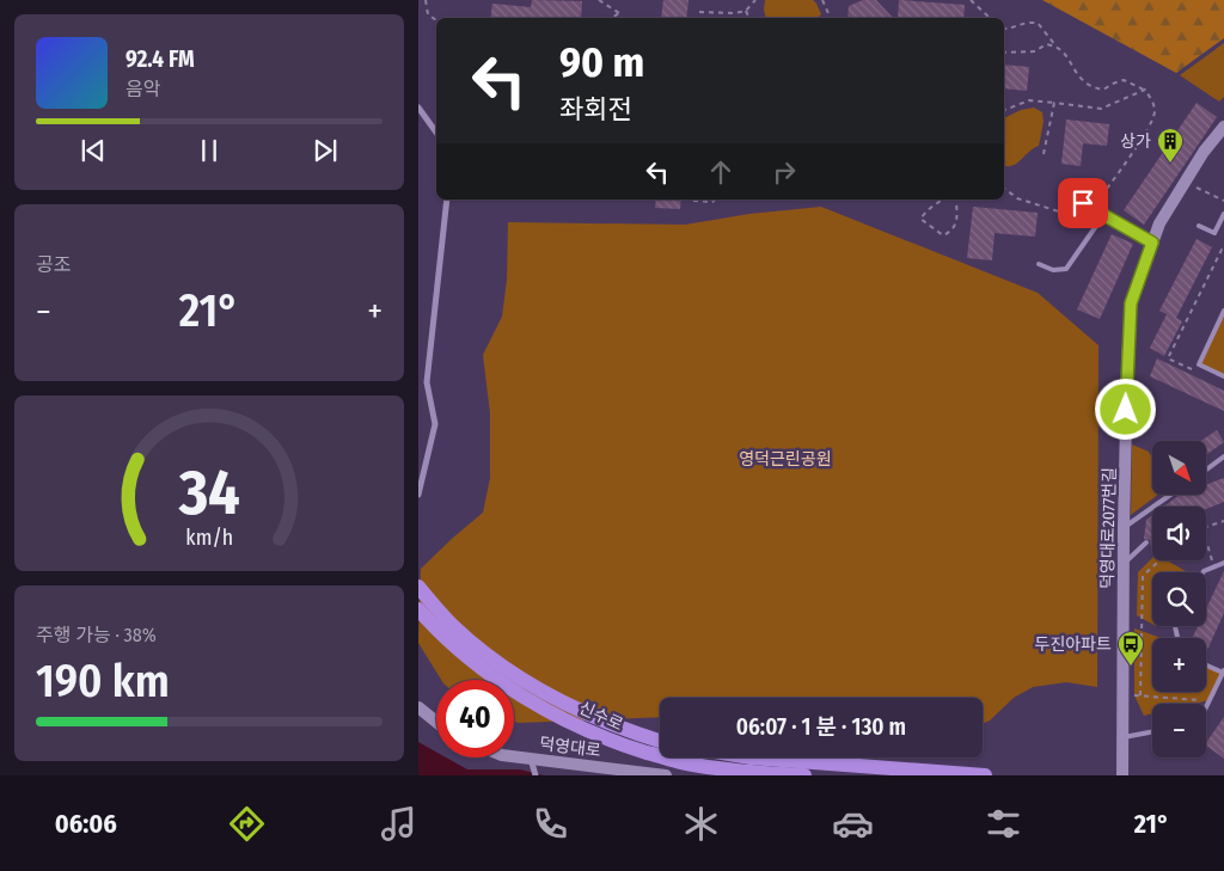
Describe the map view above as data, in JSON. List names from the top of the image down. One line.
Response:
{"streets":{"main road":["신수로"],"street":["덕영대로2077번길","덕영대로"]},"parks":["영덕근린공원"],"places":{"building":["상가"],"bus stop":["두진아파트"]},"north":"bottom right","page":{"turn":["90 m","좌회전"],"song":["92.4 FM","음악"],"tile":["공조",["주행 가능 · 38%","190 km"]],"heat":["−","21°","+"],"map_buttons":["+","−"],"limit":"40","trip":"06:07 · 1 분 · 130 m","tabs":["06:06","21°"],"gauge":["34","km/h"]}}
